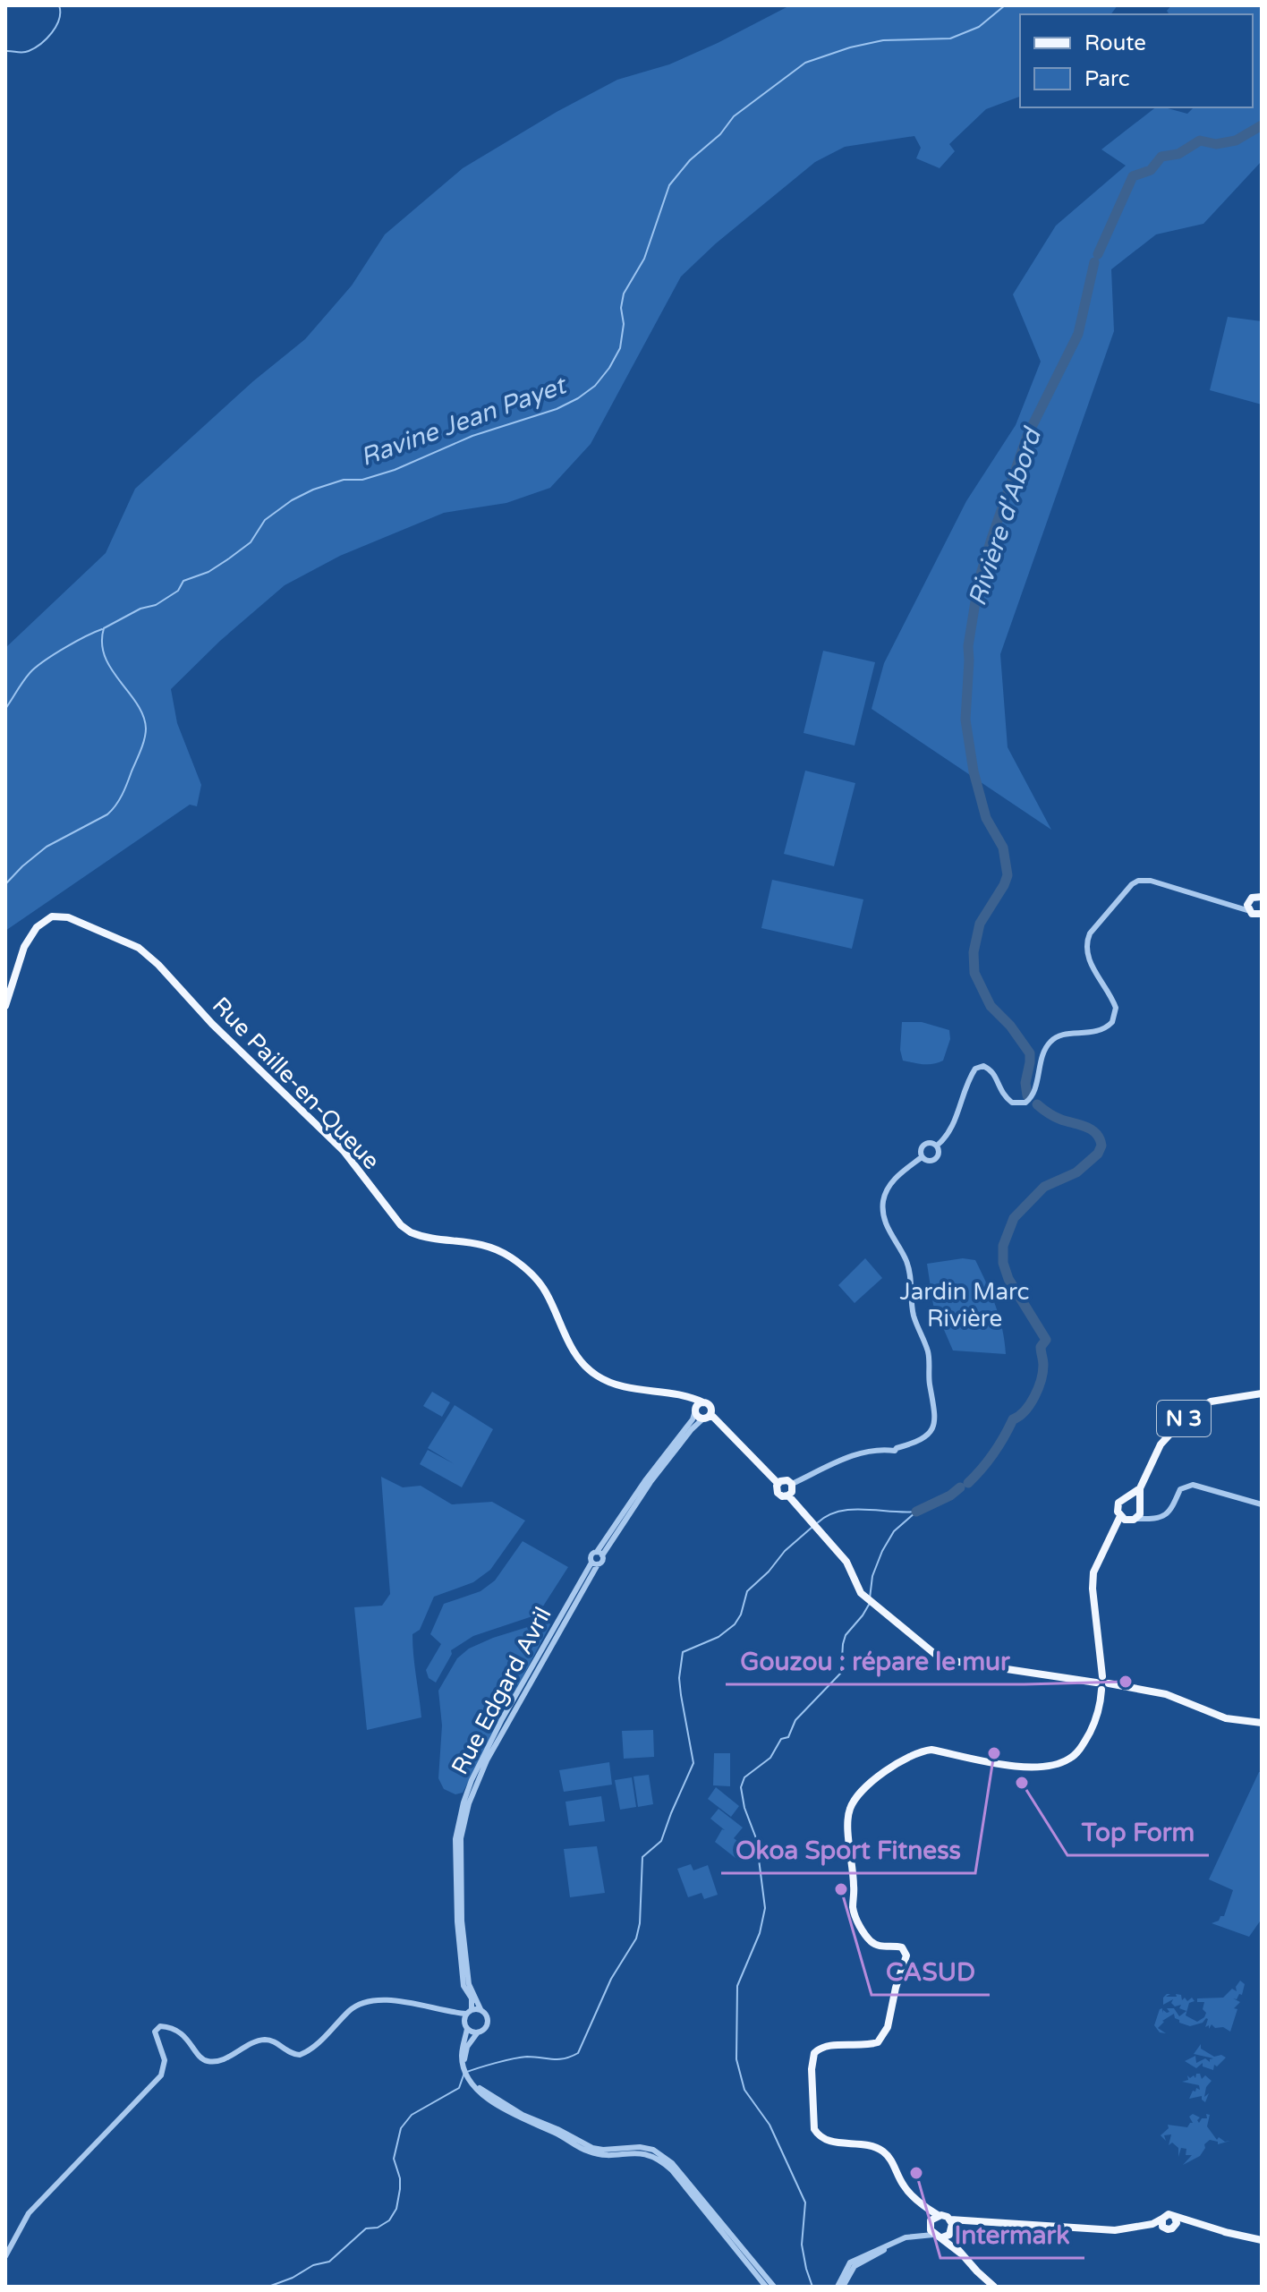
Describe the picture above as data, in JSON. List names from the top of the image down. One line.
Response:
{"streets":{"main road":["Rue Paille-en-Queue","N 3"],"street":["Rue Edgard Avril"]},"water":["Ravine Jean Payet","Rivière d'Abord"],"parks":["Jardin Marc Rivière"],"places":["Gouzou : répare le mur","Okoa Sport Fitness","Top Form","CASUD","Intermark"],"legend":["Route","Parc"]}
